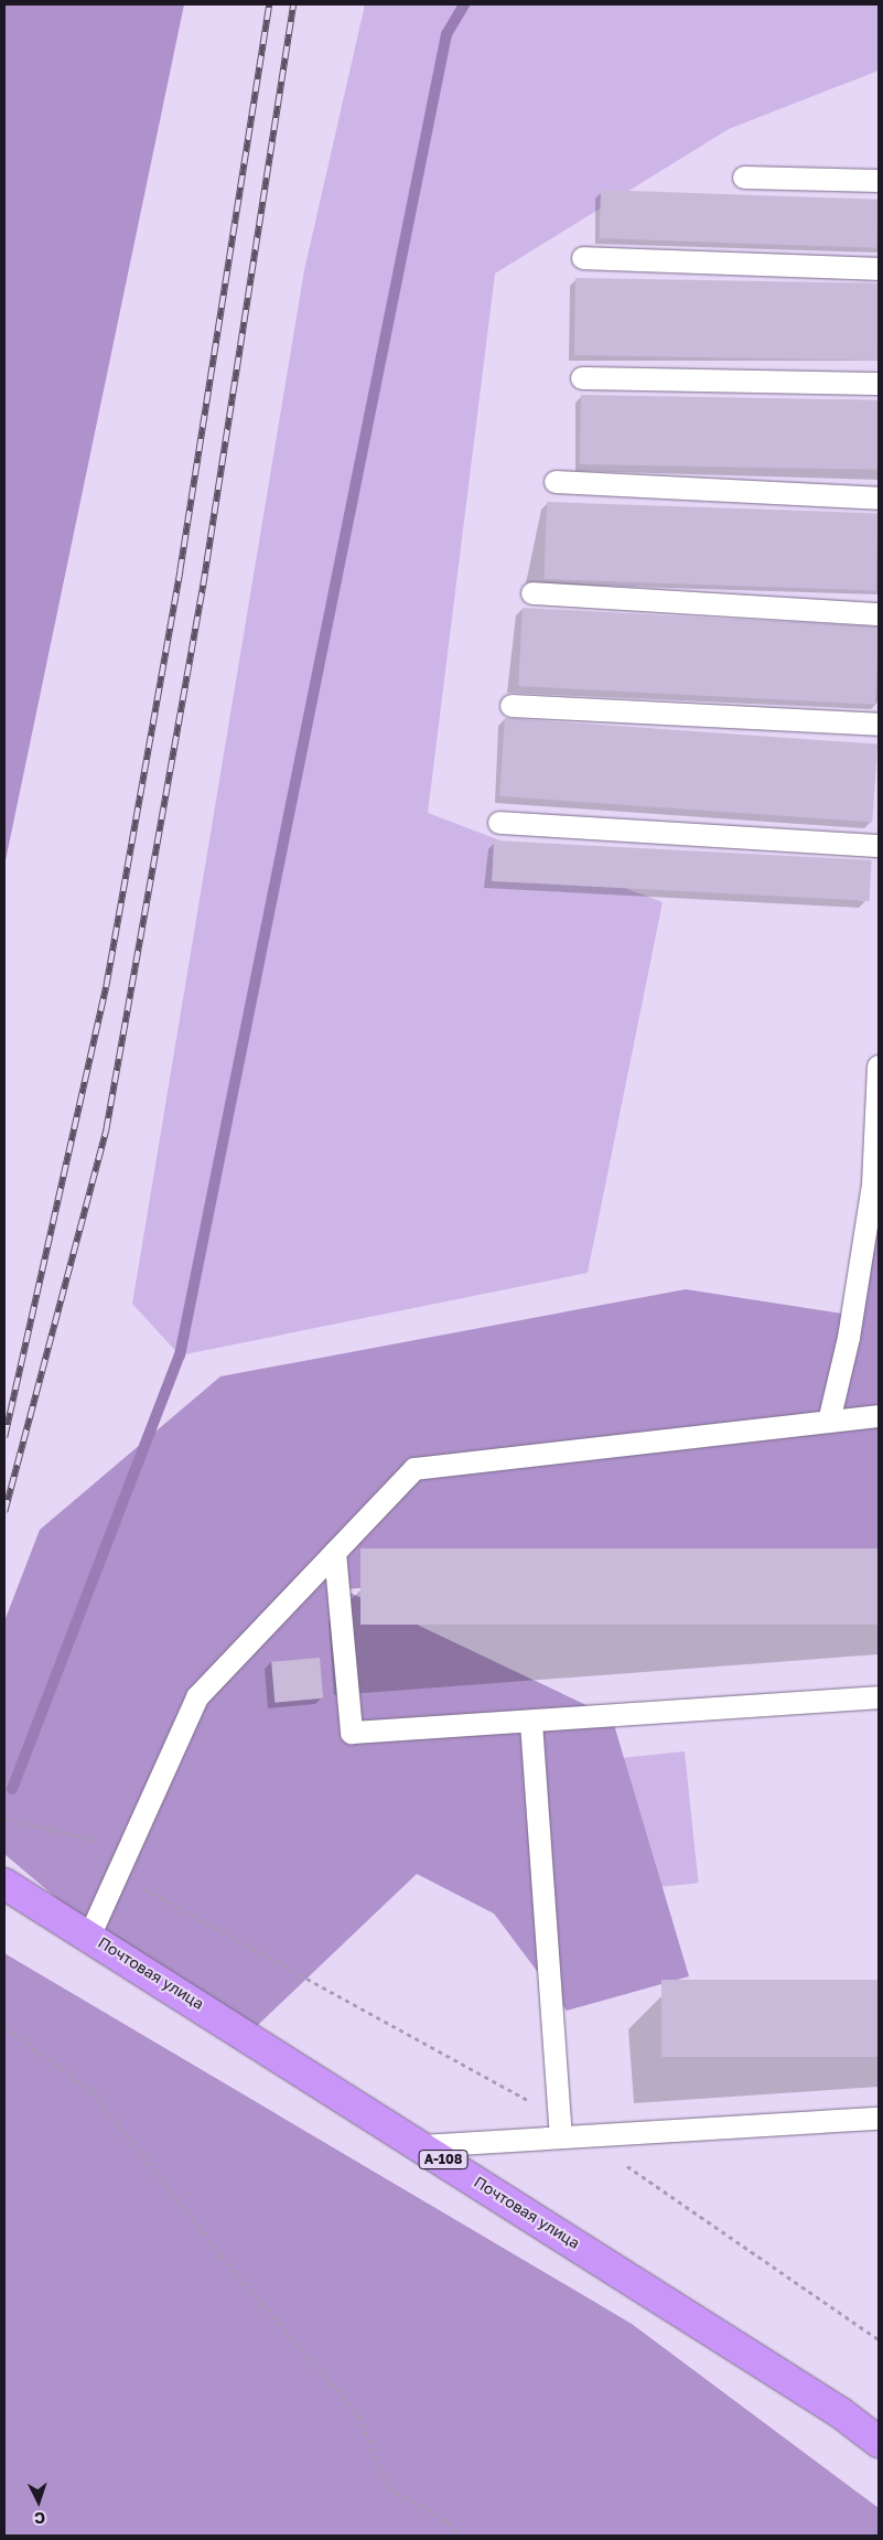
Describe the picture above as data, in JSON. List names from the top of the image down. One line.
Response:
{"streets":{"highway":["Почтовая улица","А-108"]},"north":"bottom"}
